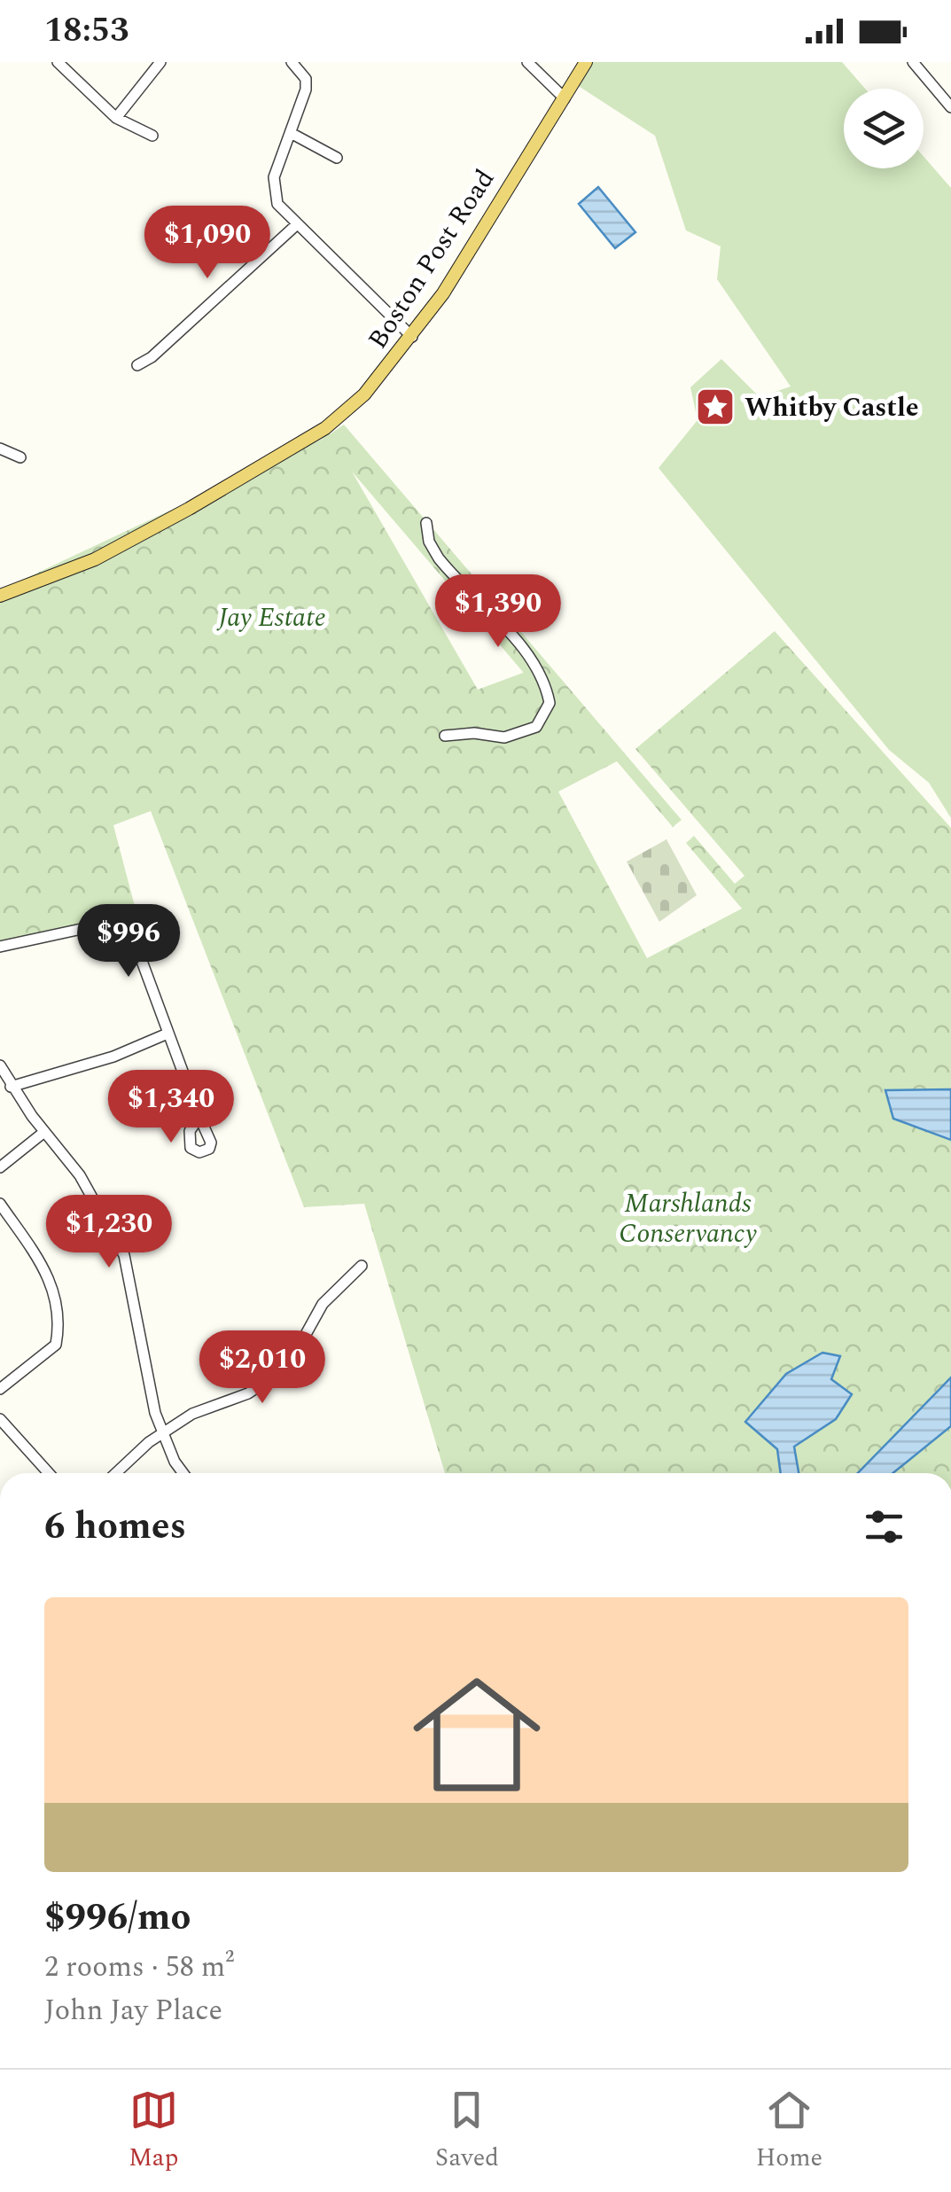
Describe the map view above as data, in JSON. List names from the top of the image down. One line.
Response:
{"streets":{"main road":["Boston Post Road"]},"parks":["Jay Estate","Marshlands Conservancy"],"places":{"place":["Whitby Castle"]},"page":{"status":"18:53","price":["$1,090","$1,390","$996","$1,340","$1,230","$2,010"],"heading":"6 homes","list":[{"name":"$996/mo","note":"2 rooms · 58 m² · John Jay Place"}],"tabs":["Map","Saved","Home"]}}
